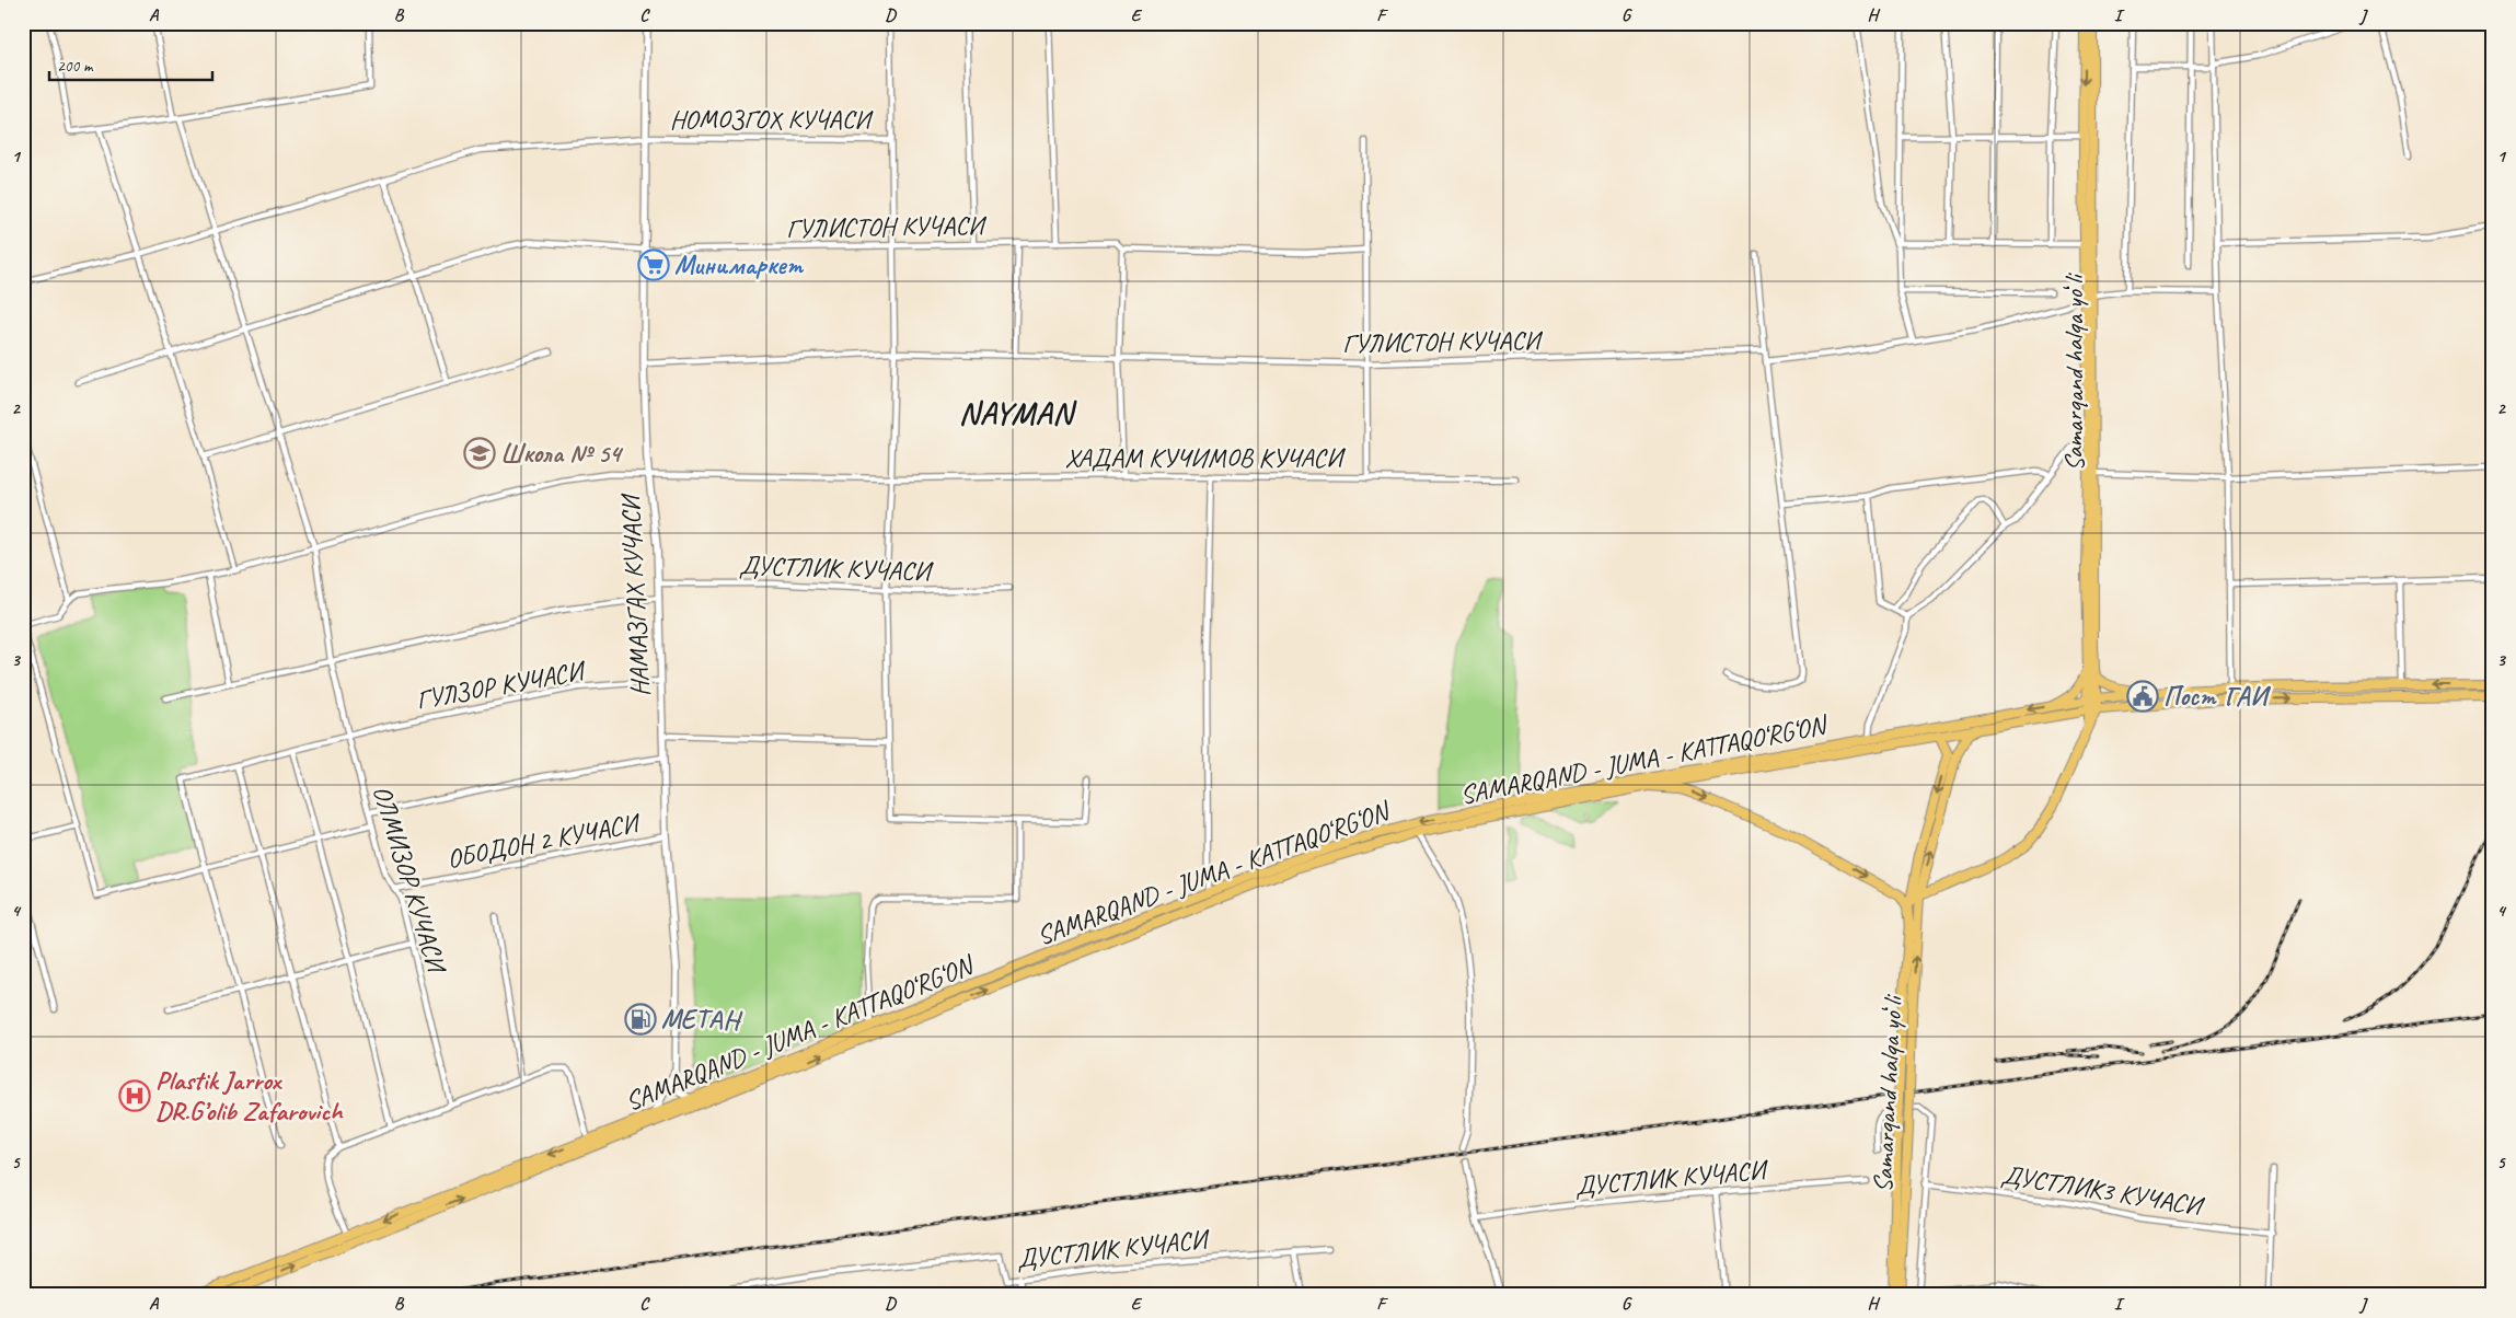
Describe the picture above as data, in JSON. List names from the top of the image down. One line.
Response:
{"streets":{"main road":["Samarqand halqa yoʻli","SAMARQAND - JUMA - KATTAQO‘RG‘ON"],"street":["НОМОЗГОХ КУЧАСИ","ГУЛИСТОН КУЧАСИ","ХАДАМ КУЧИМОВ КУЧАСИ","ДУСТЛИК КУЧАСИ","НАМАЗГАХ КУЧАСИ","ГУЛЗОР КУЧАСИ","ОБОДОН 2 КУЧАСИ","ОЛМИЗОР КУЧАСИ","ДУСТЛИК3 КУЧАСИ"]},"crossings":[["НОМОЗГОХ КУЧАСИ","НАМАЗГАХ КУЧАСИ"],["НОМОЗГОХ КУЧАСИ","ОЛМИЗОР КУЧАСИ"],["ГУЛИСТОН КУЧАСИ","НАМАЗГАХ КУЧАСИ"],["ГУЛИСТОН КУЧАСИ","ОЛМИЗОР КУЧАСИ"],["Samarqand halqa yoʻli","SAMARQAND - JUMA - KATTAQO‘RG‘ON"],["ХАДАМ КУЧИМОВ КУЧАСИ","НАМАЗГАХ КУЧАСИ"],["ХАДАМ КУЧИМОВ КУЧАСИ","ОЛМИЗОР КУЧАСИ"],["ДУСТЛИК КУЧАСИ","НАМАЗГАХ КУЧАСИ"],["НАМАЗГАХ КУЧАСИ","ГУЛЗОР КУЧАСИ"],["НАМАЗГАХ КУЧАСИ","ОБОДОН 2 КУЧАСИ"],["ГУЛЗОР КУЧАСИ","ОЛМИЗОР КУЧАСИ"],["ОБОДОН 2 КУЧАСИ","ОЛМИЗОР КУЧАСИ"]],"districts":["NAYMAN"],"places":{"supermarket":["Минимаркет"],"school or university":["Школа № 54"],"public building":["Пост ГАИ"],"fuel station":["МЕТАН"],"hospital":["Plastik Jarrox DR.G’olib Zafarovich"]},"scale_bar":"200 m","grid":{"columns":["A","B","C","D","E","F","G","H","I","J"],"rows":["1","2","3","4","5"]}}
